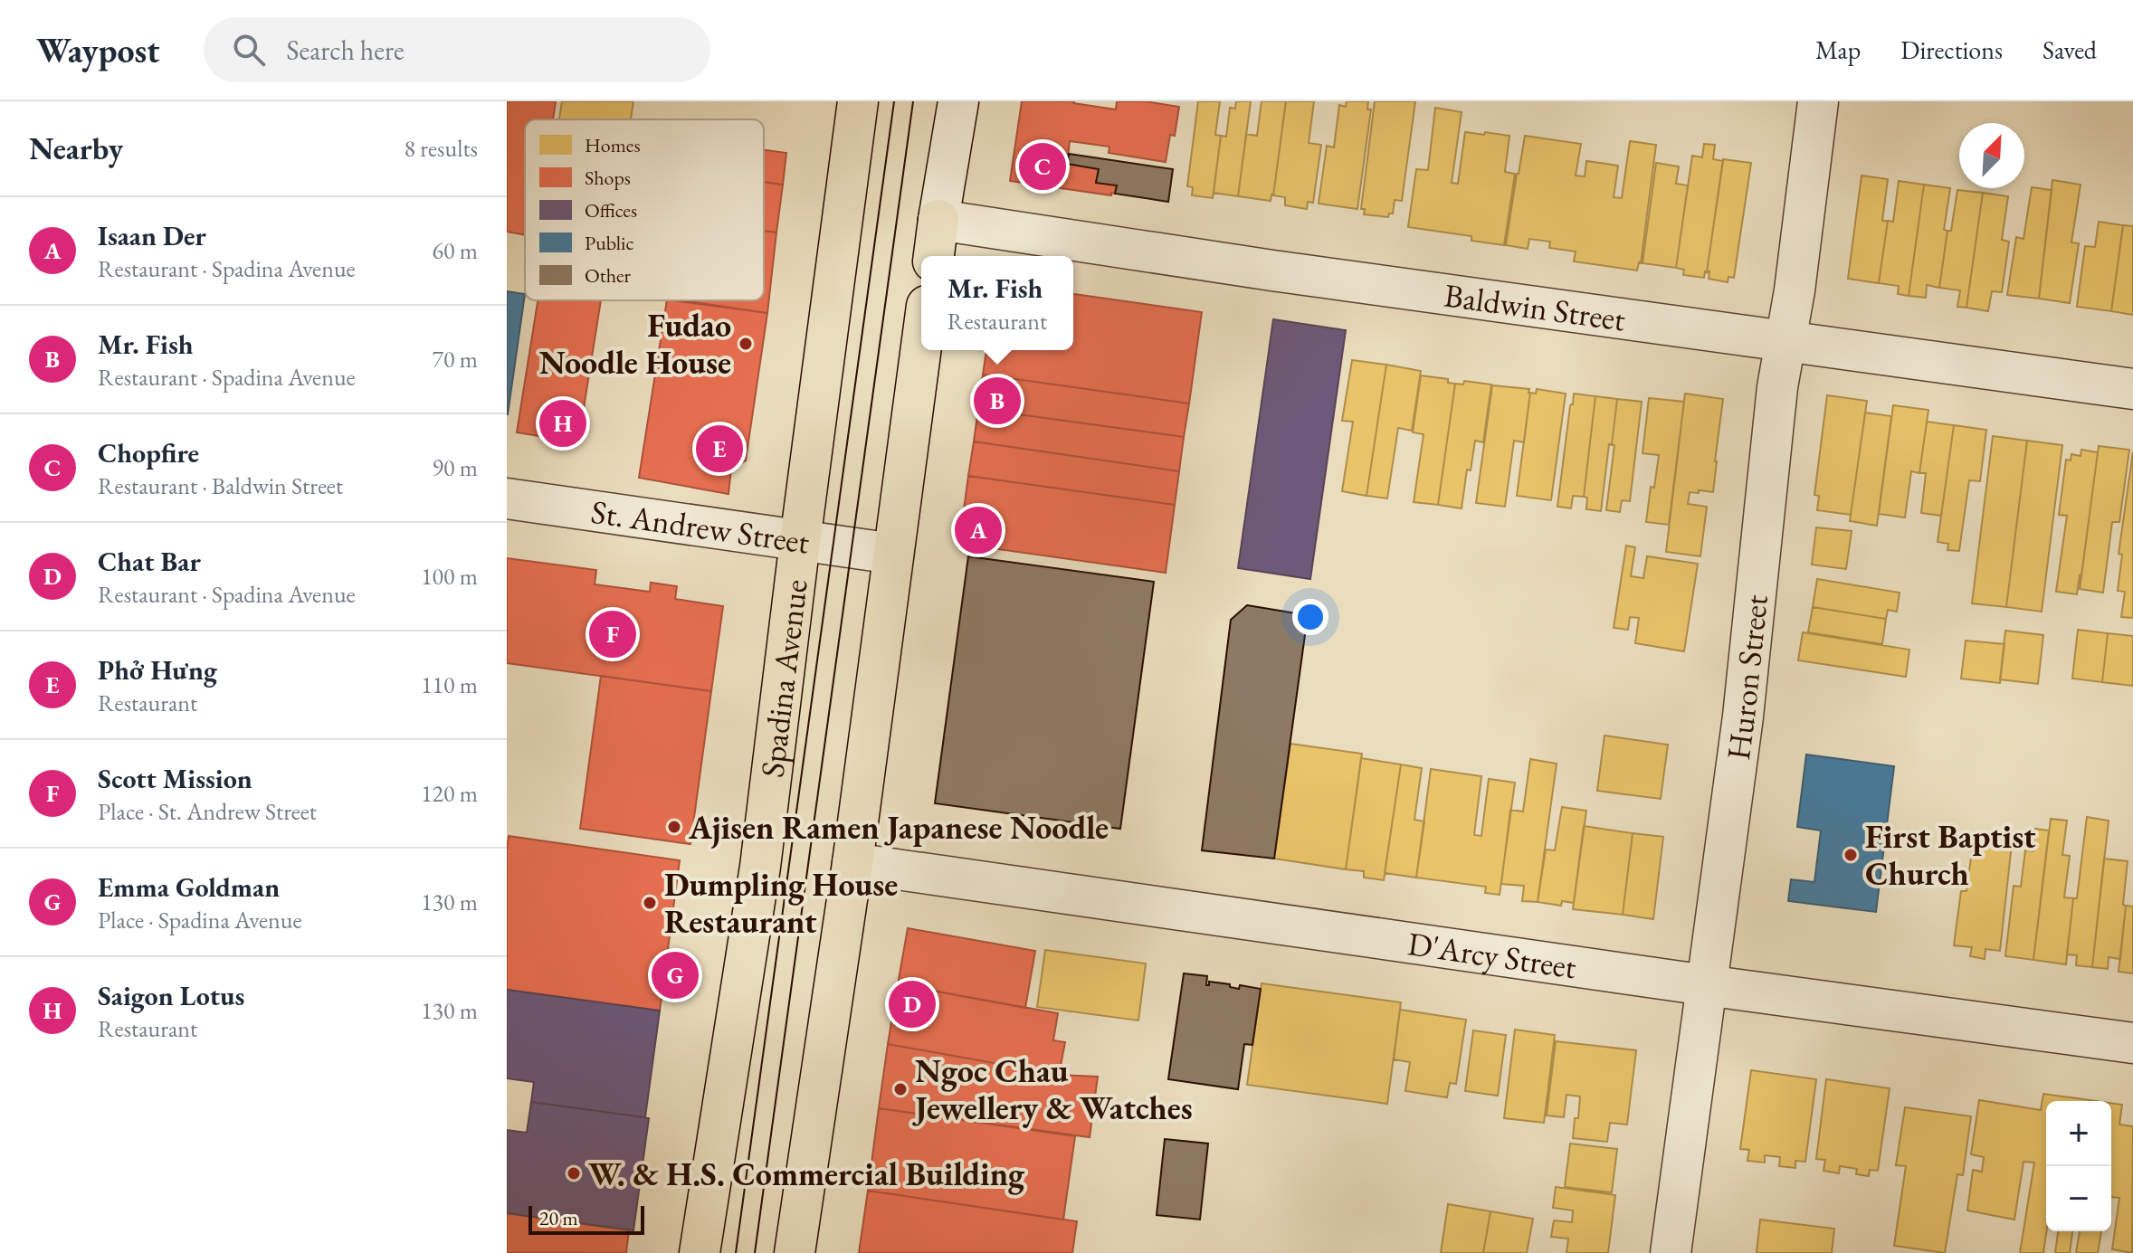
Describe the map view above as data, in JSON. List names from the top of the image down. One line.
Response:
{"streets":{"main road":["Spadina Avenue"],"street":["Baldwin Street","St. Andrew Street","Huron Street","D'Arcy Street"]},"crossings":[["Baldwin Street","Huron Street"],["St. Andrew Street","Spadina Avenue"],["Huron Street","D'Arcy Street"]],"places":["Fudao Noodle House","Ajisen Ramen Japanese Noodle","First Baptist Church","Dumpling House Restaurant","Ngoc Chau Jewellery & Watches","W. & H.S. Commercial Building"],"legend":["Homes","Shops","Offices","Public","Other"],"scale_bar":"20 m","north":"top right","page":{"header":"Waypost","search":"Search here","nav":["Map","Directions","Saved"],"heading":["Nearby","8 results"],"pins":["C","B","H","E","A","F","G","D"],"list":[{"mark":"A","name":"Isaan Der","note":"Restaurant · Spadina Avenue","value":"60 m"},{"mark":"B","name":"Mr. Fish","note":"Restaurant · Spadina Avenue","value":"70 m"},{"mark":"C","name":"Chopfire","note":"Restaurant · Baldwin Street","value":"90 m"},{"mark":"D","name":"Chat Bar","note":"Restaurant · Spadina Avenue","value":"100 m"},{"mark":"E","name":"Phở Hưng","note":"Restaurant","value":"110 m"},{"mark":"F","name":"Scott Mission","note":"Place · St. Andrew Street","value":"120 m"},{"mark":"G","name":"Emma Goldman","note":"Place · Spadina Avenue","value":"130 m"},{"mark":"H","name":"Saigon Lotus","note":"Restaurant","value":"130 m"}],"popup":["Mr. Fish","Restaurant"],"map_buttons":["+","−"],"scale":"20 m"}}
